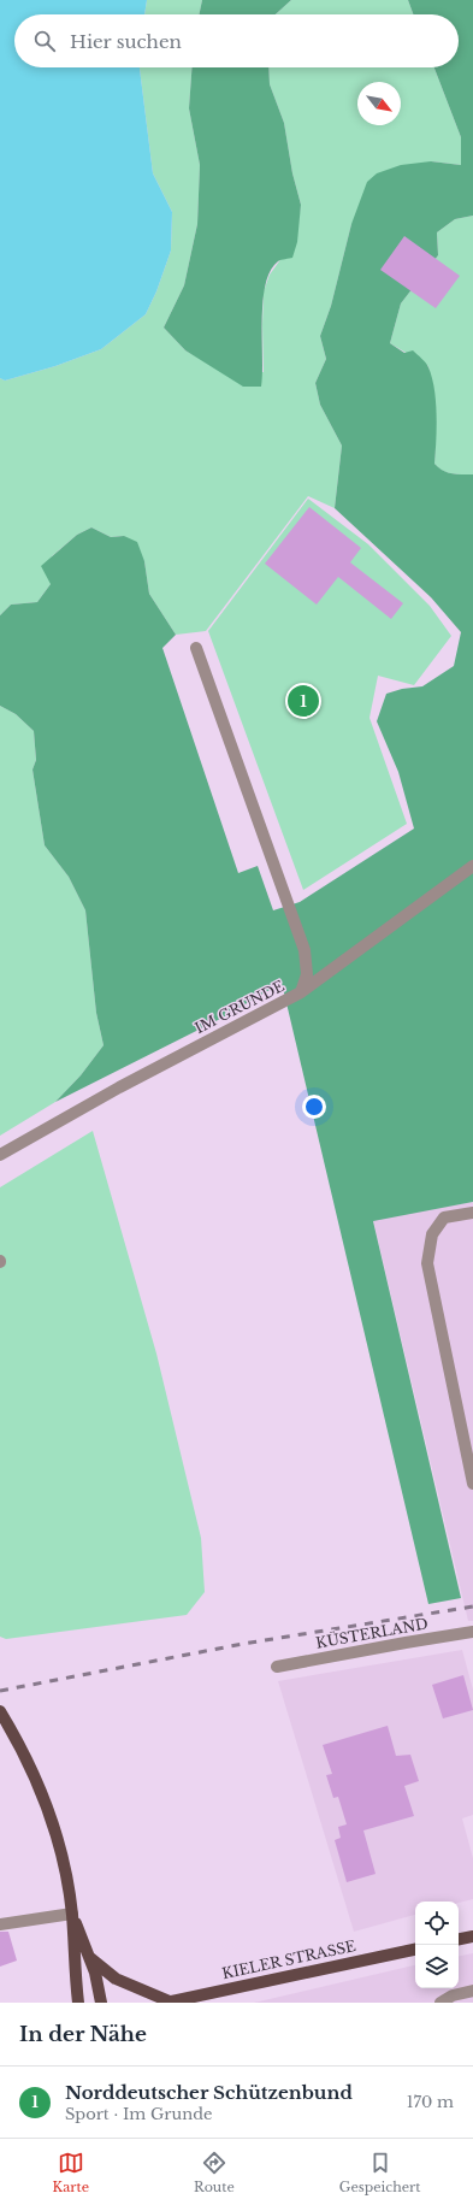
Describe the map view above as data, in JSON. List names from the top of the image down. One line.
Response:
{"streets":{"main road":["KIELER STRASSE"],"street":["IM GRUNDE","KÜSTERLAND"]},"north":"bottom right","page":{"search":"Hier suchen","pins":"1","heading":"In der Nähe","list":[{"mark":"1","name":"Norddeutscher Schützenbund","note":"Sport · Im Grunde","value":"170 m"}],"nav":["Karte","Route","Gespeichert"]}}
